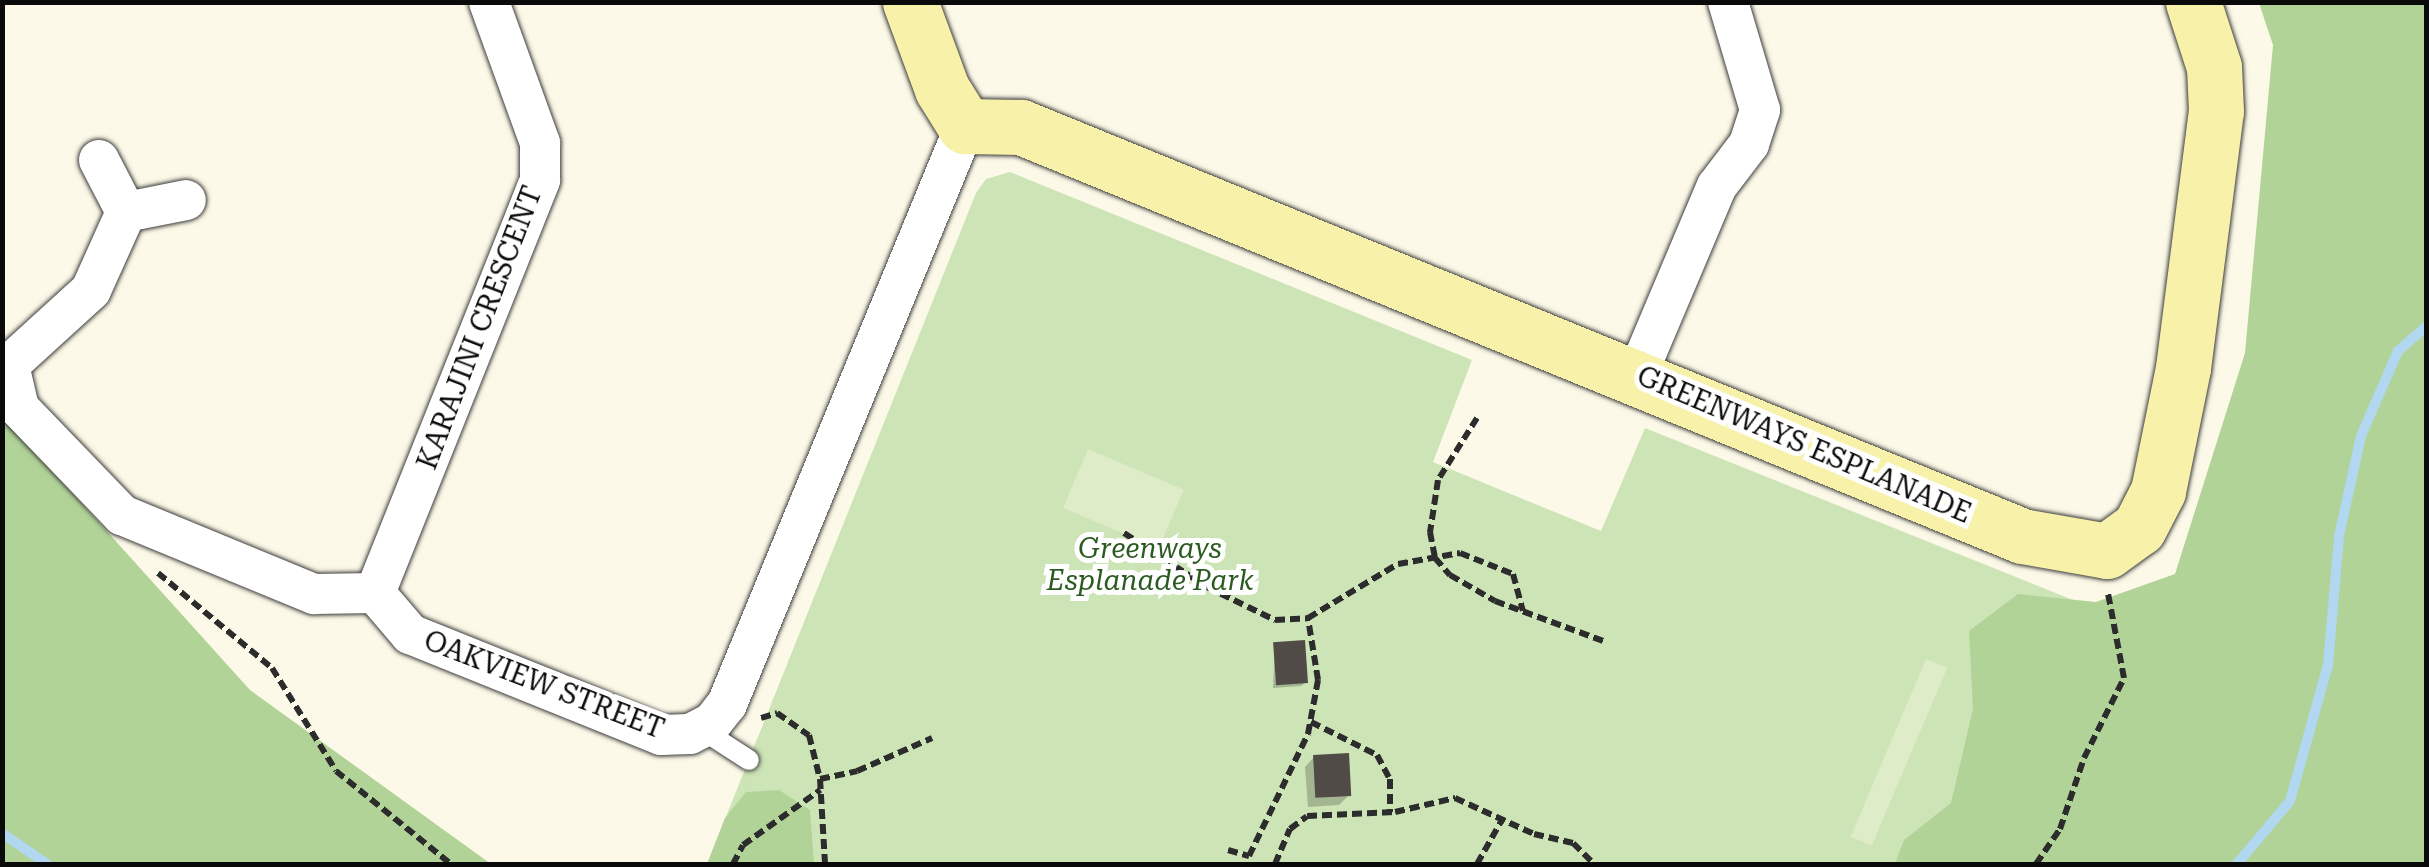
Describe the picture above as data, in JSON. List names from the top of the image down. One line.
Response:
{"streets":{"street":["KARAJINI CRESCENT","GREENWAYS ESPLANADE","OAKVIEW STREET"]},"crossings":[["KARAJINI CRESCENT","OAKVIEW STREET"]],"parks":["Greenways Esplanade Park"]}
